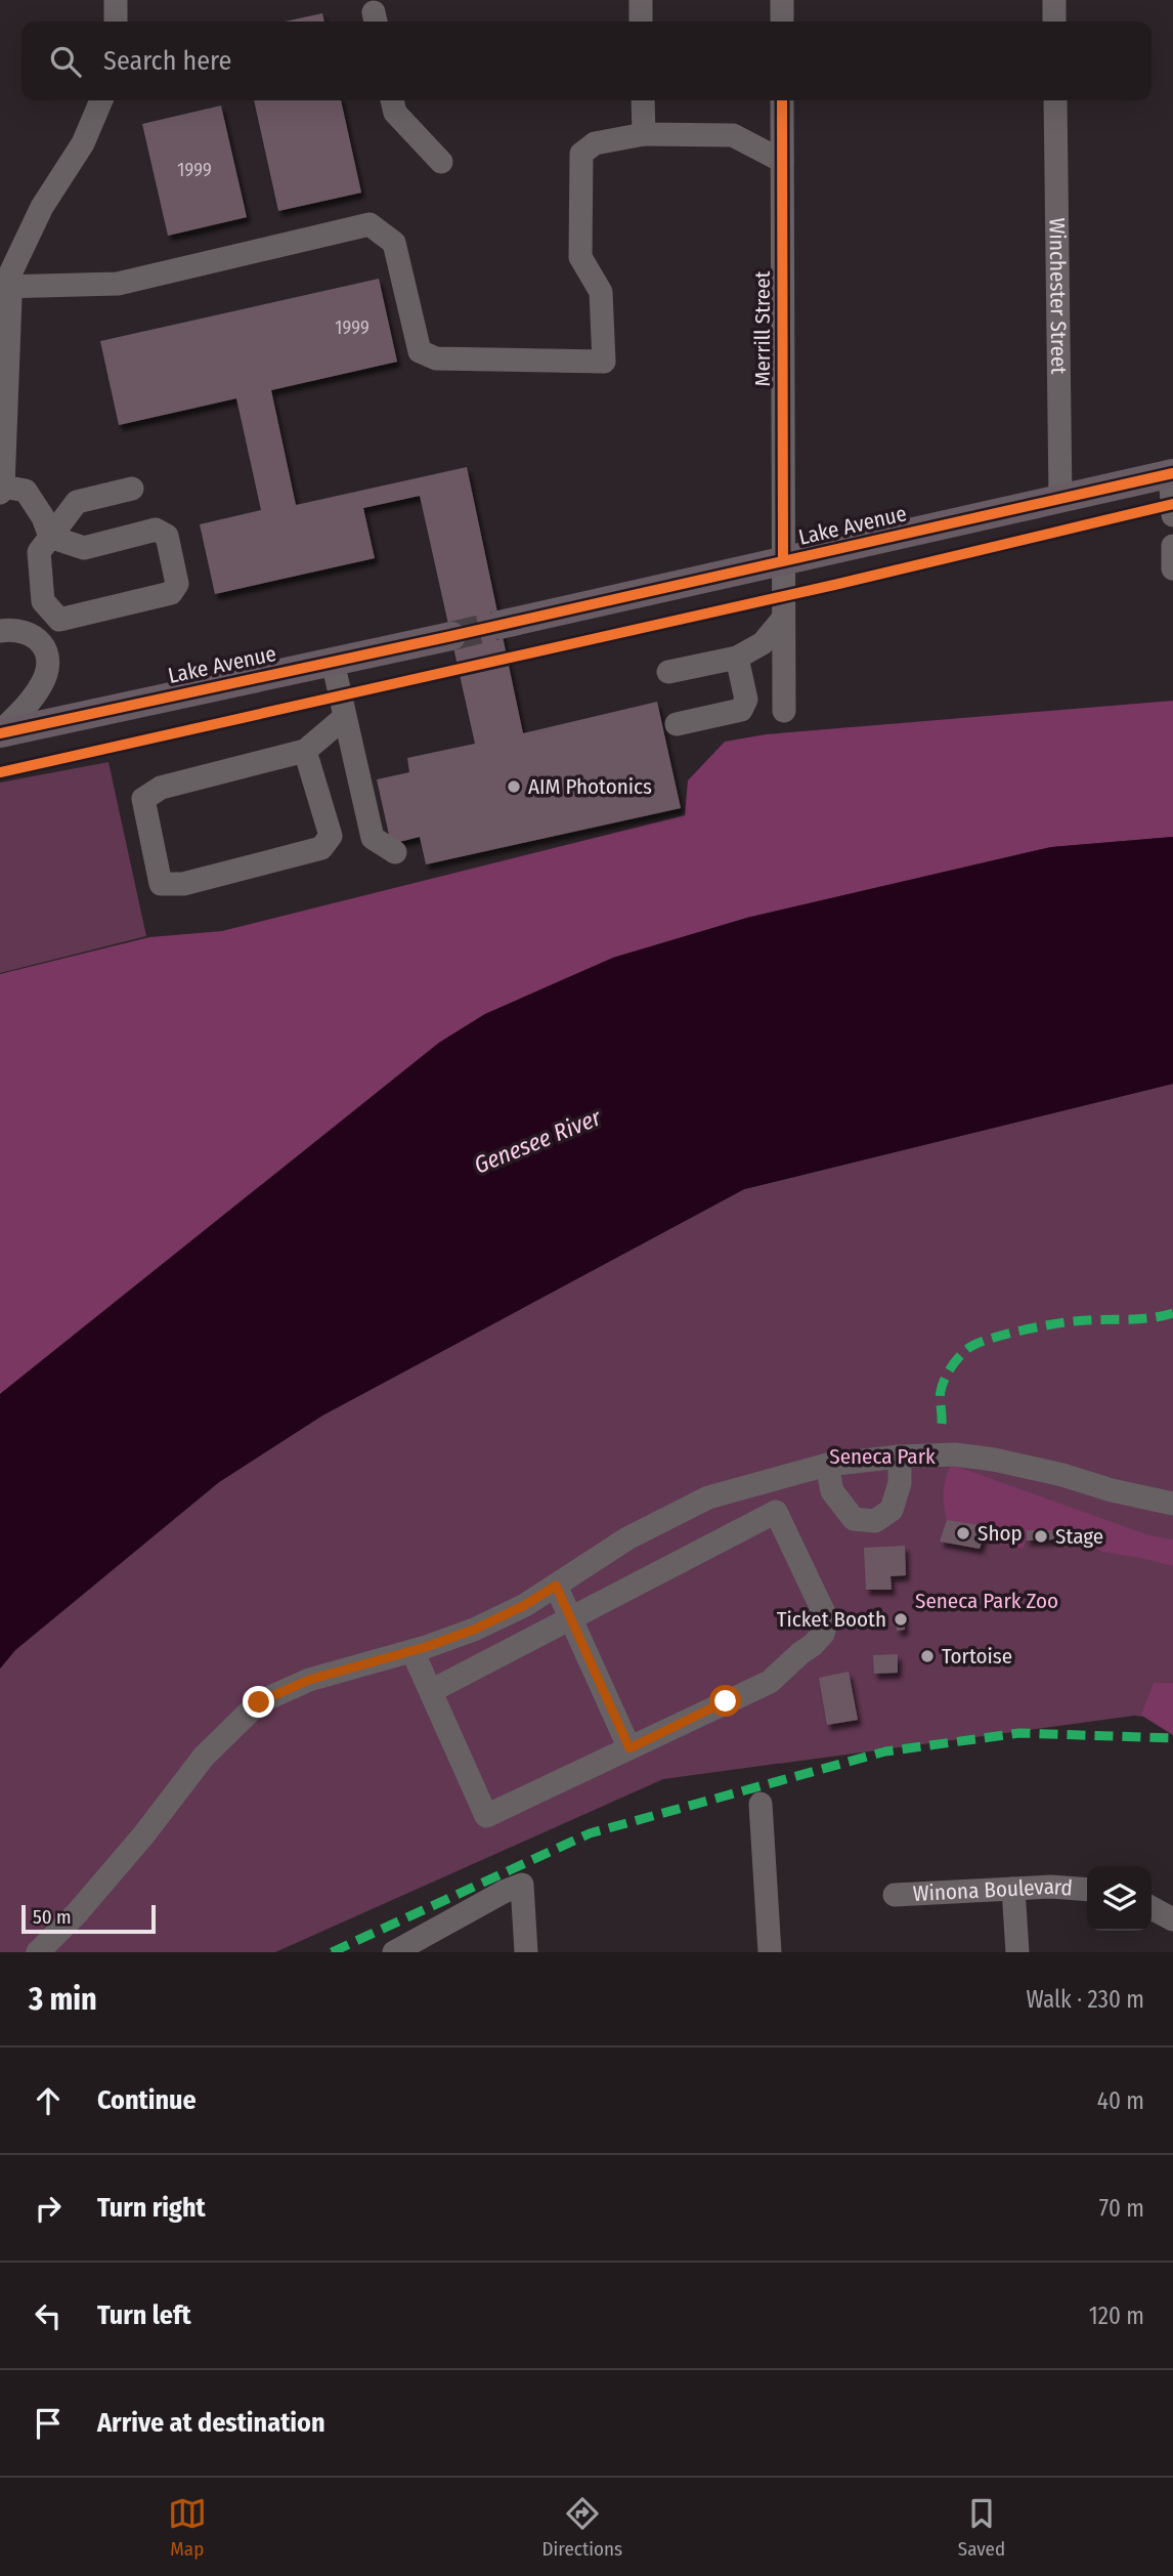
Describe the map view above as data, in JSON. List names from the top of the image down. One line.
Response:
{"streets":{"main road":["Lake Avenue"],"street":["Winchester Street","Merrill Street","Winona Boulevard"]},"crossings":[["Winchester Street","Lake Avenue"],["Merrill Street","Lake Avenue"]],"water":["Genesee River"],"parks":["Seneca Park","Seneca Park Zoo"],"places":["AIM Photonics","Shop","Stage","Ticket Booth","Tortoise"],"house_numbers":["1999","1999"],"scale_bar":"50 m","page":{"search":"Search here","scale":"50 m","heading":["3 min","Walk · 230 m"],"list":[["Continue","40 m"],["Turn right","70 m"],["Turn left","120 m"],"Arrive at destination"],"nav":["Map","Directions","Saved"]}}
